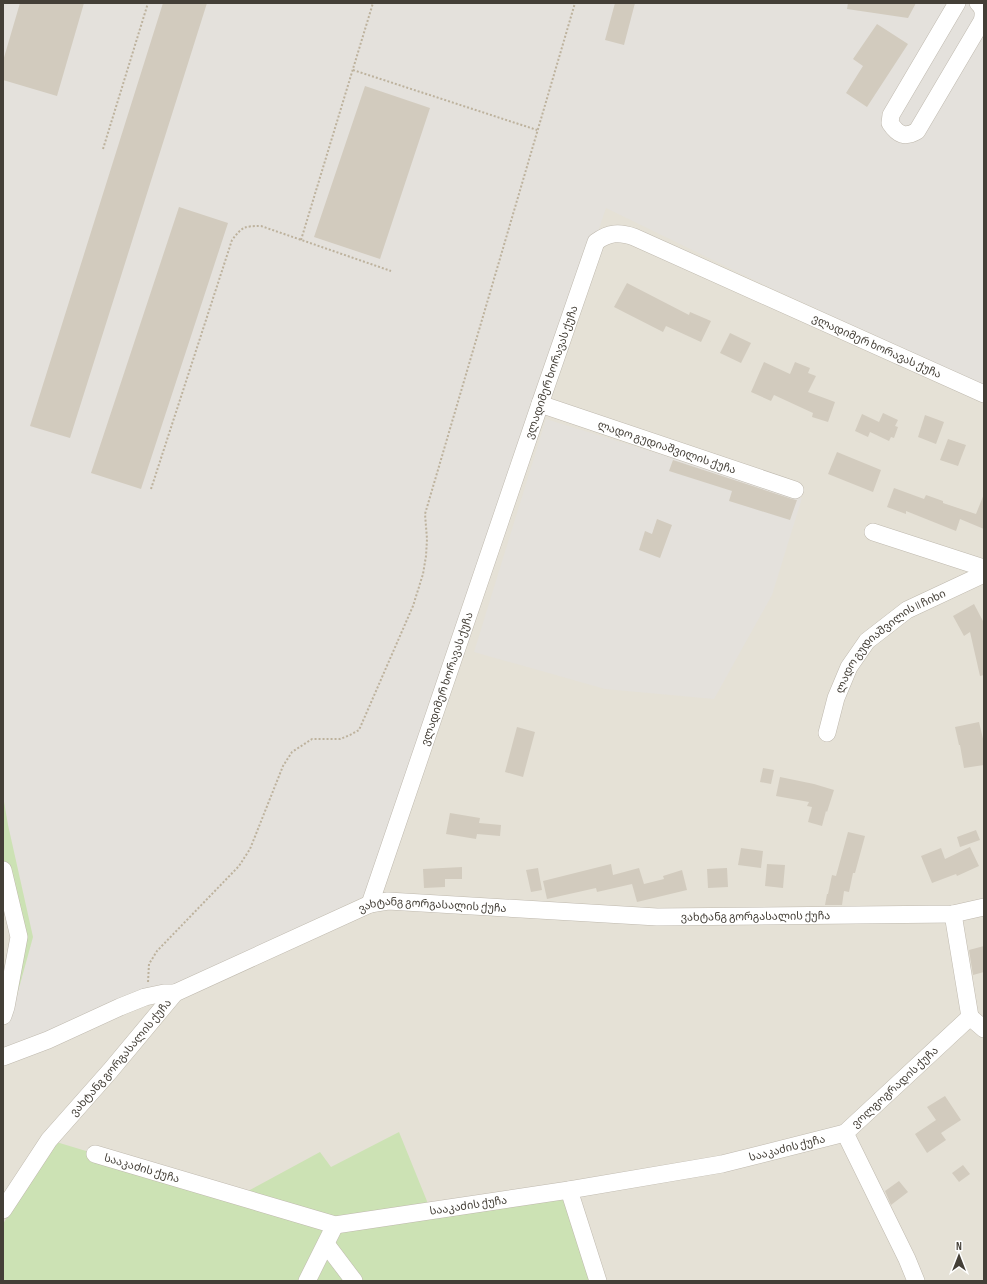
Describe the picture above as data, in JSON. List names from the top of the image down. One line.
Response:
{"streets":{"street":["ვლადიმერ ხორავას ქუჩა","ლადო გუდიაშვილის ქუჩა","ლადო გუდიაშვილის II ჩიხი","ვახტანგ გორგასალის ქუჩა","ვოლგოგრადის ქუჩა","სააკაძის ქუჩა"]},"crossings":[["ვლადიმერ ხორავას ქუჩა","ლადო გუდიაშვილის ქუჩა"],["ვლადიმერ ხორავას ქუჩა","ვახტანგ გორგასალის ქუჩა"],["ვოლგოგრადის ქუჩა","სააკაძის ქუჩა"]],"north":"top"}
